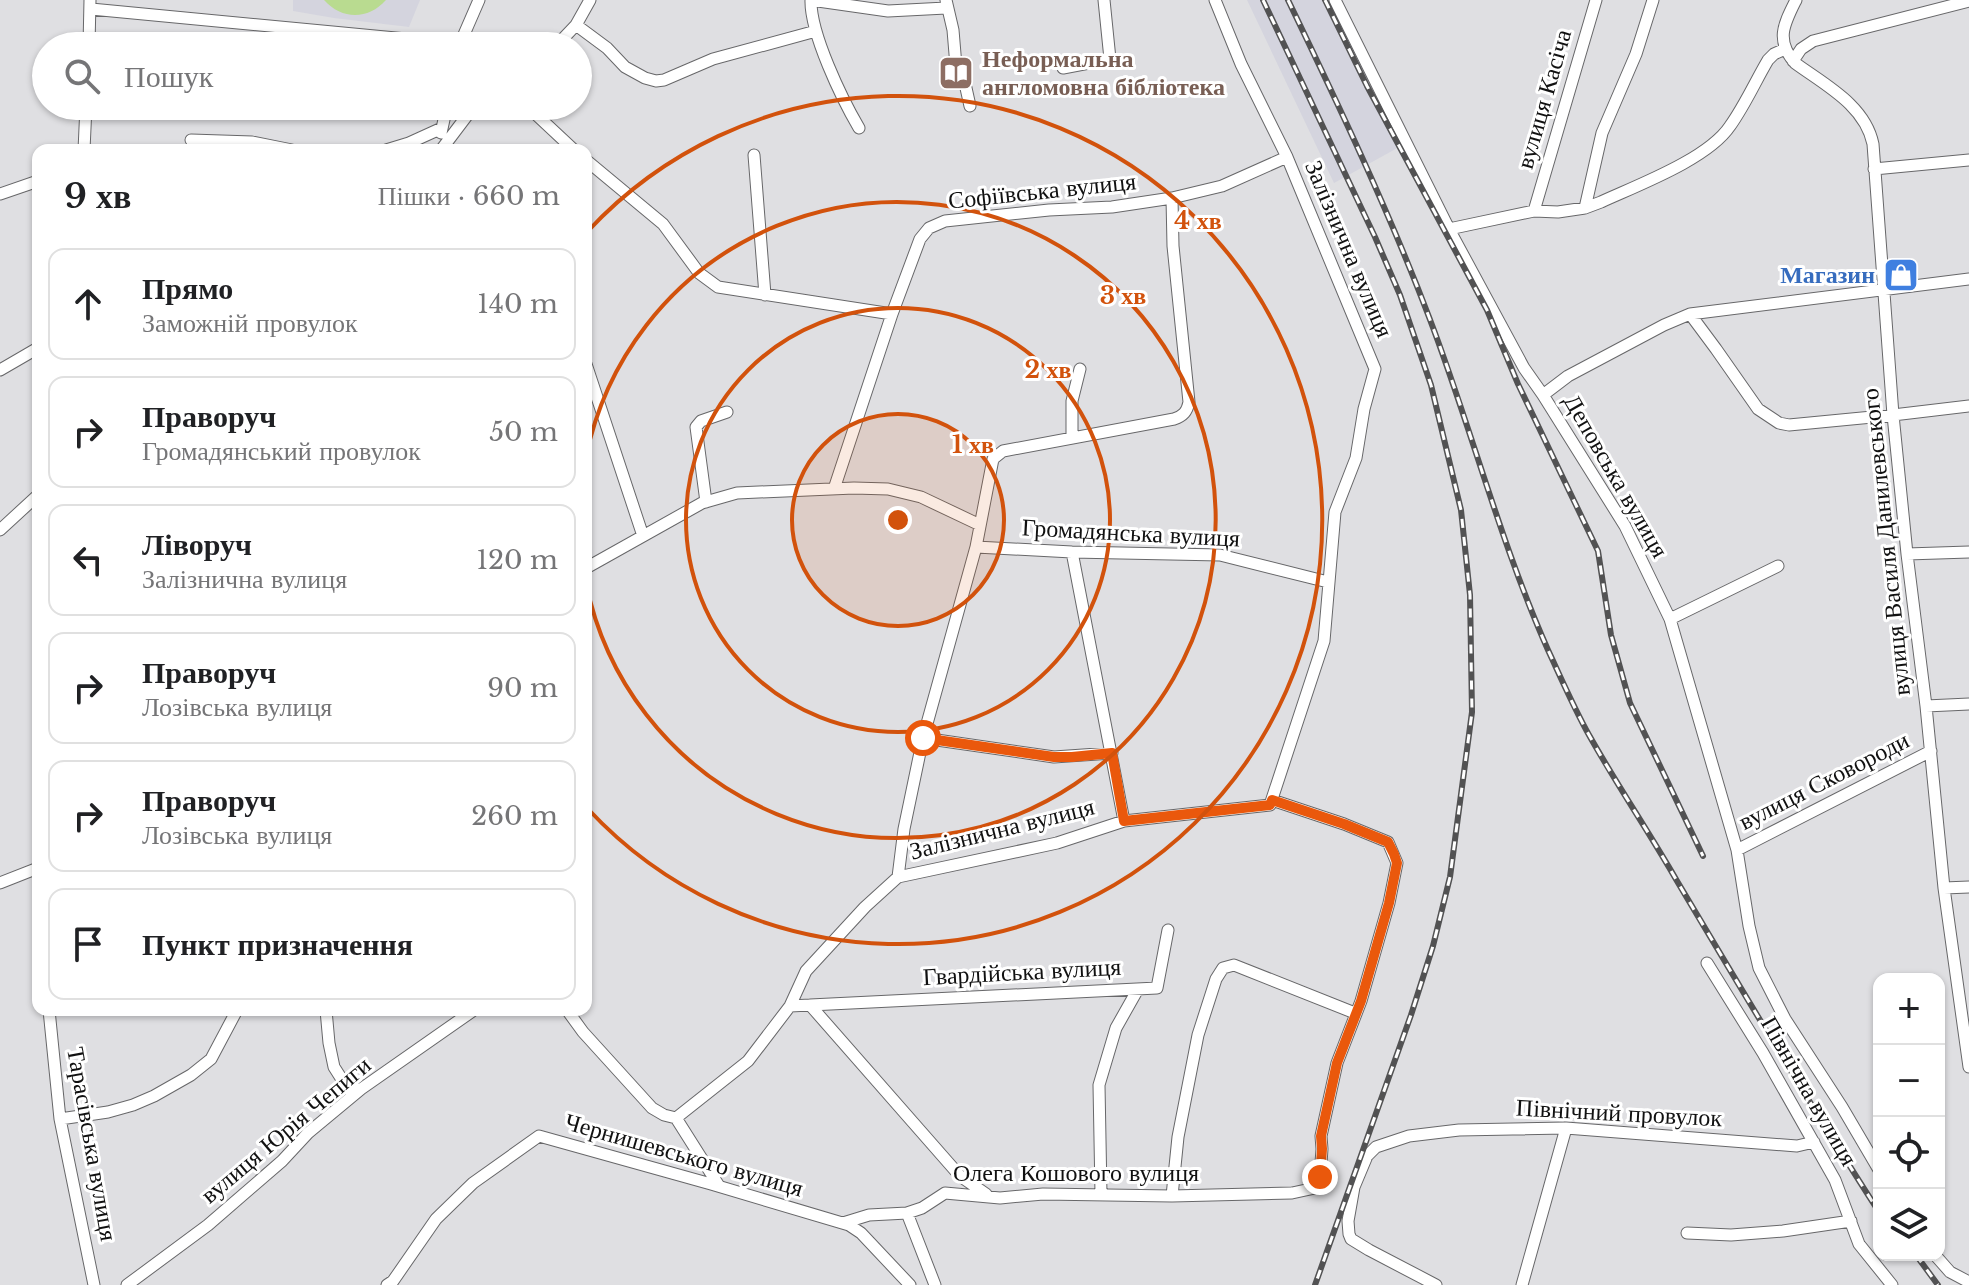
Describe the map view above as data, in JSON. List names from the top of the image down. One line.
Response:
{"streets":{"street":["вулиця Касіча","Софіївська вулиця","Залізнична вулиця","Деповська вулиця","Громадянська вулиця","вулиця Василя Данилевського","вулиця Сковороди","Гвардійська вулиця","Північна вулиця","Північний провулок","вулиця Юрія Чепиги","Тарасівська вулиця","Чернишевського вулиця","Олега Кошового вулиця"]},"crossings":[["Софіївська вулиця","Залізнична вулиця"],["Залізнична вулиця","Громадянська вулиця"],["Деповська вулиця","вулиця Сковороди"],["вулиця Василя Данилевського","вулиця Сковороди"],["Гвардійська вулиця","Олега Кошового вулиця"],["Північна вулиця","Північний провулок"],["Чернишевського вулиця","Олега Кошового вулиця"]],"places":{"library":["Неформальна англомовна бібліотека"],"shop":["Магазин"]},"page":{"search":"Пошук","heading":["9 хв","Пішки · 660 m"],"list":[["Прямо","Заможній провулок","140 m"],["Праворуч","Громадянський провулок","50 m"],["Ліворуч","Залізнична вулиця","120 m"],["Праворуч","Лозівська вулиця","90 m"],["Праворуч","Лозівська вулиця","260 m"],"Пункт призначення"],"map_buttons":["+","−"]},"rings":["4 хв","3 хв","2 хв","1 хв"]}
